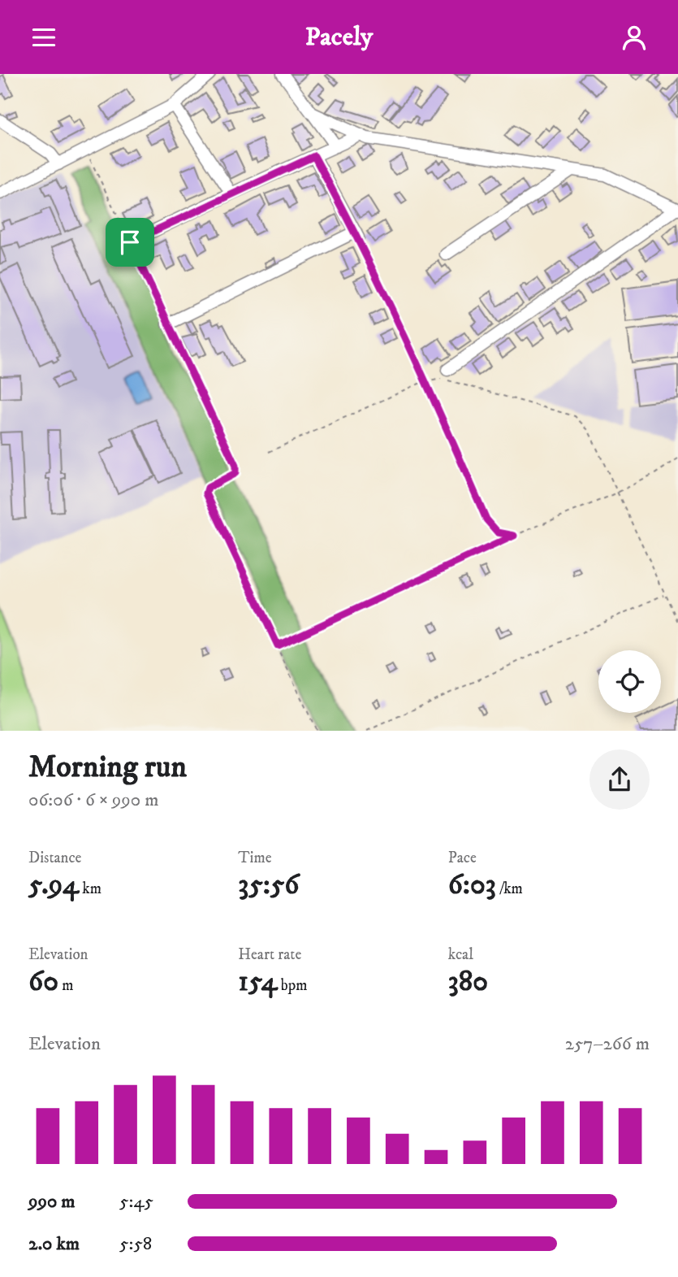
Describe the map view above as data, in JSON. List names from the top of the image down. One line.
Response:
{"page":{"header":"Pacely","heading":["Morning run","06:06 · 6 × 990 m"],"stats":[["Distance","5.94 km"],["Time","35:56"],["Pace","6:03 /km"],["Elevation","60 m"],["Heart rate","154 bpm"],["kcal","380"]],"chart":["Elevation","257–266 m"],"list":[{"name":"990 m","note":"5:45"},{"name":"2.0 km","note":"5:58"}]}}
